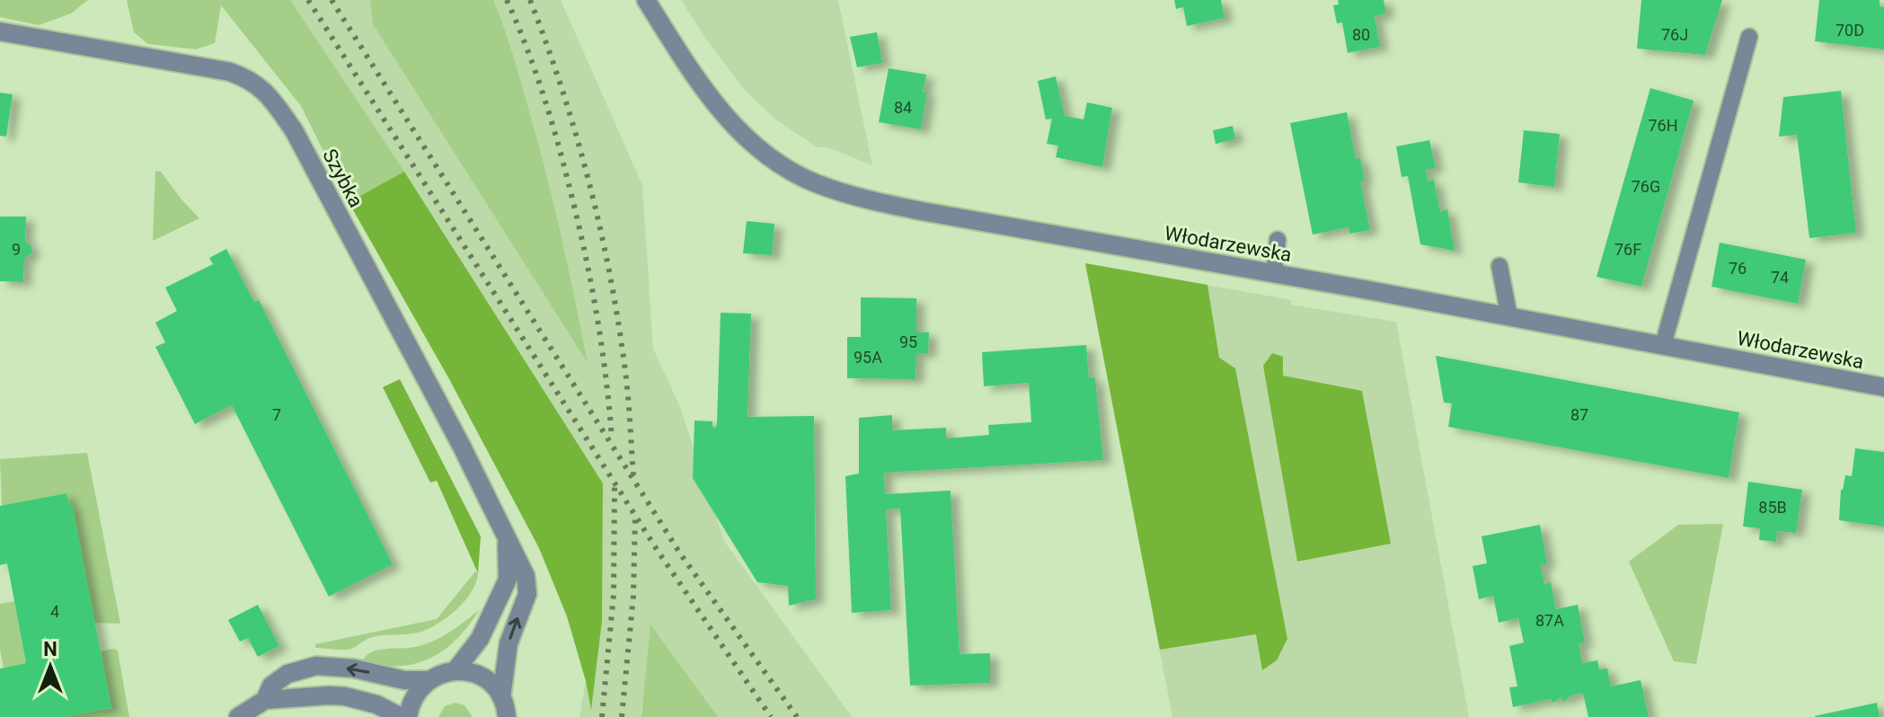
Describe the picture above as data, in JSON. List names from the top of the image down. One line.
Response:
{"streets":{"street":["Szybka","Włodarzewska"]},"house_numbers":["70D","80","76J","84","76H","76G","9","76F","76","74","95","95A","7","87","85B","4","87A"],"north":"top"}
